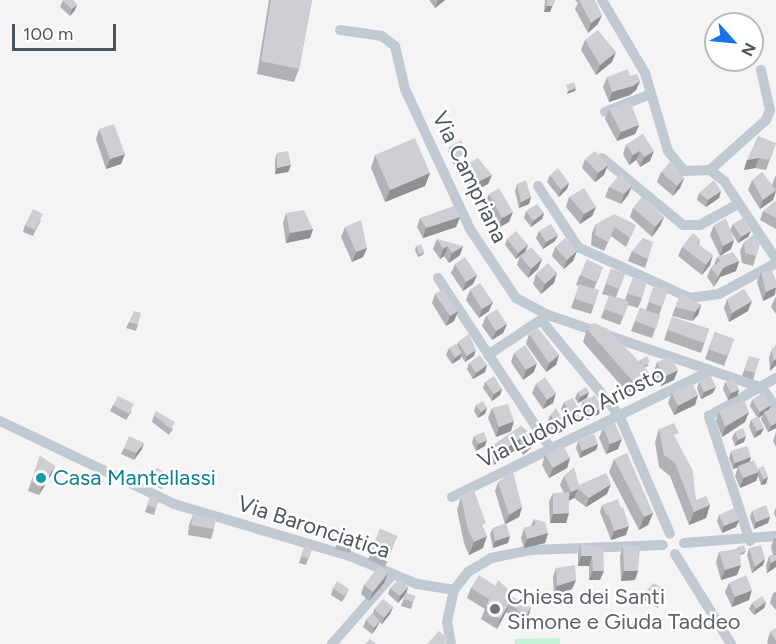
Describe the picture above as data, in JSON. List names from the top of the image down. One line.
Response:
{"streets":{"street":["Via Campriana","Via Ludovico Ariosto","Via Baronciatica"]},"crossings":[["Via Campriana","Via Ludovico Ariosto"]],"places":["Casa Mantellassi","Chiesa dei Santi Simone e Giuda Taddeo"],"scale_bar":"100 m","north":"bottom right"}
